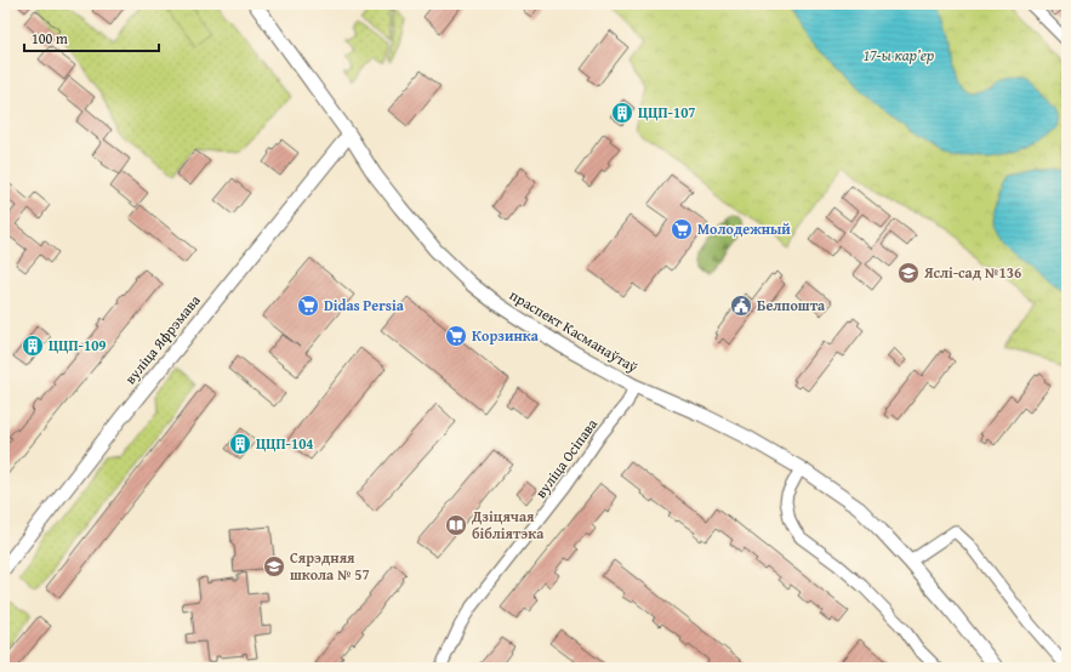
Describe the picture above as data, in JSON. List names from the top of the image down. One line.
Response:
{"streets":{"main road":["праспект Касманаўтаў","вуліца Яфрэмава"],"street":["вуліца Осіпава"]},"crossings":[["праспект Касманаўтаў","вуліца Яфрэмава"],["праспект Касманаўтаў","вуліца Осіпава"]],"water":["17-ы кар’ер"],"places":{"building":["ЦЦП-107","ЦЦП-109","ЦЦП-104"],"supermarket":["Молодежный","Didas Persia","Корзинка"],"school or university":["Яслі-сад №136","Сярэдняя школа № 57"],"public building":["Белпошта"],"library":["Дзіцячая бібліятэка"]},"scale_bar":"100 m"}
